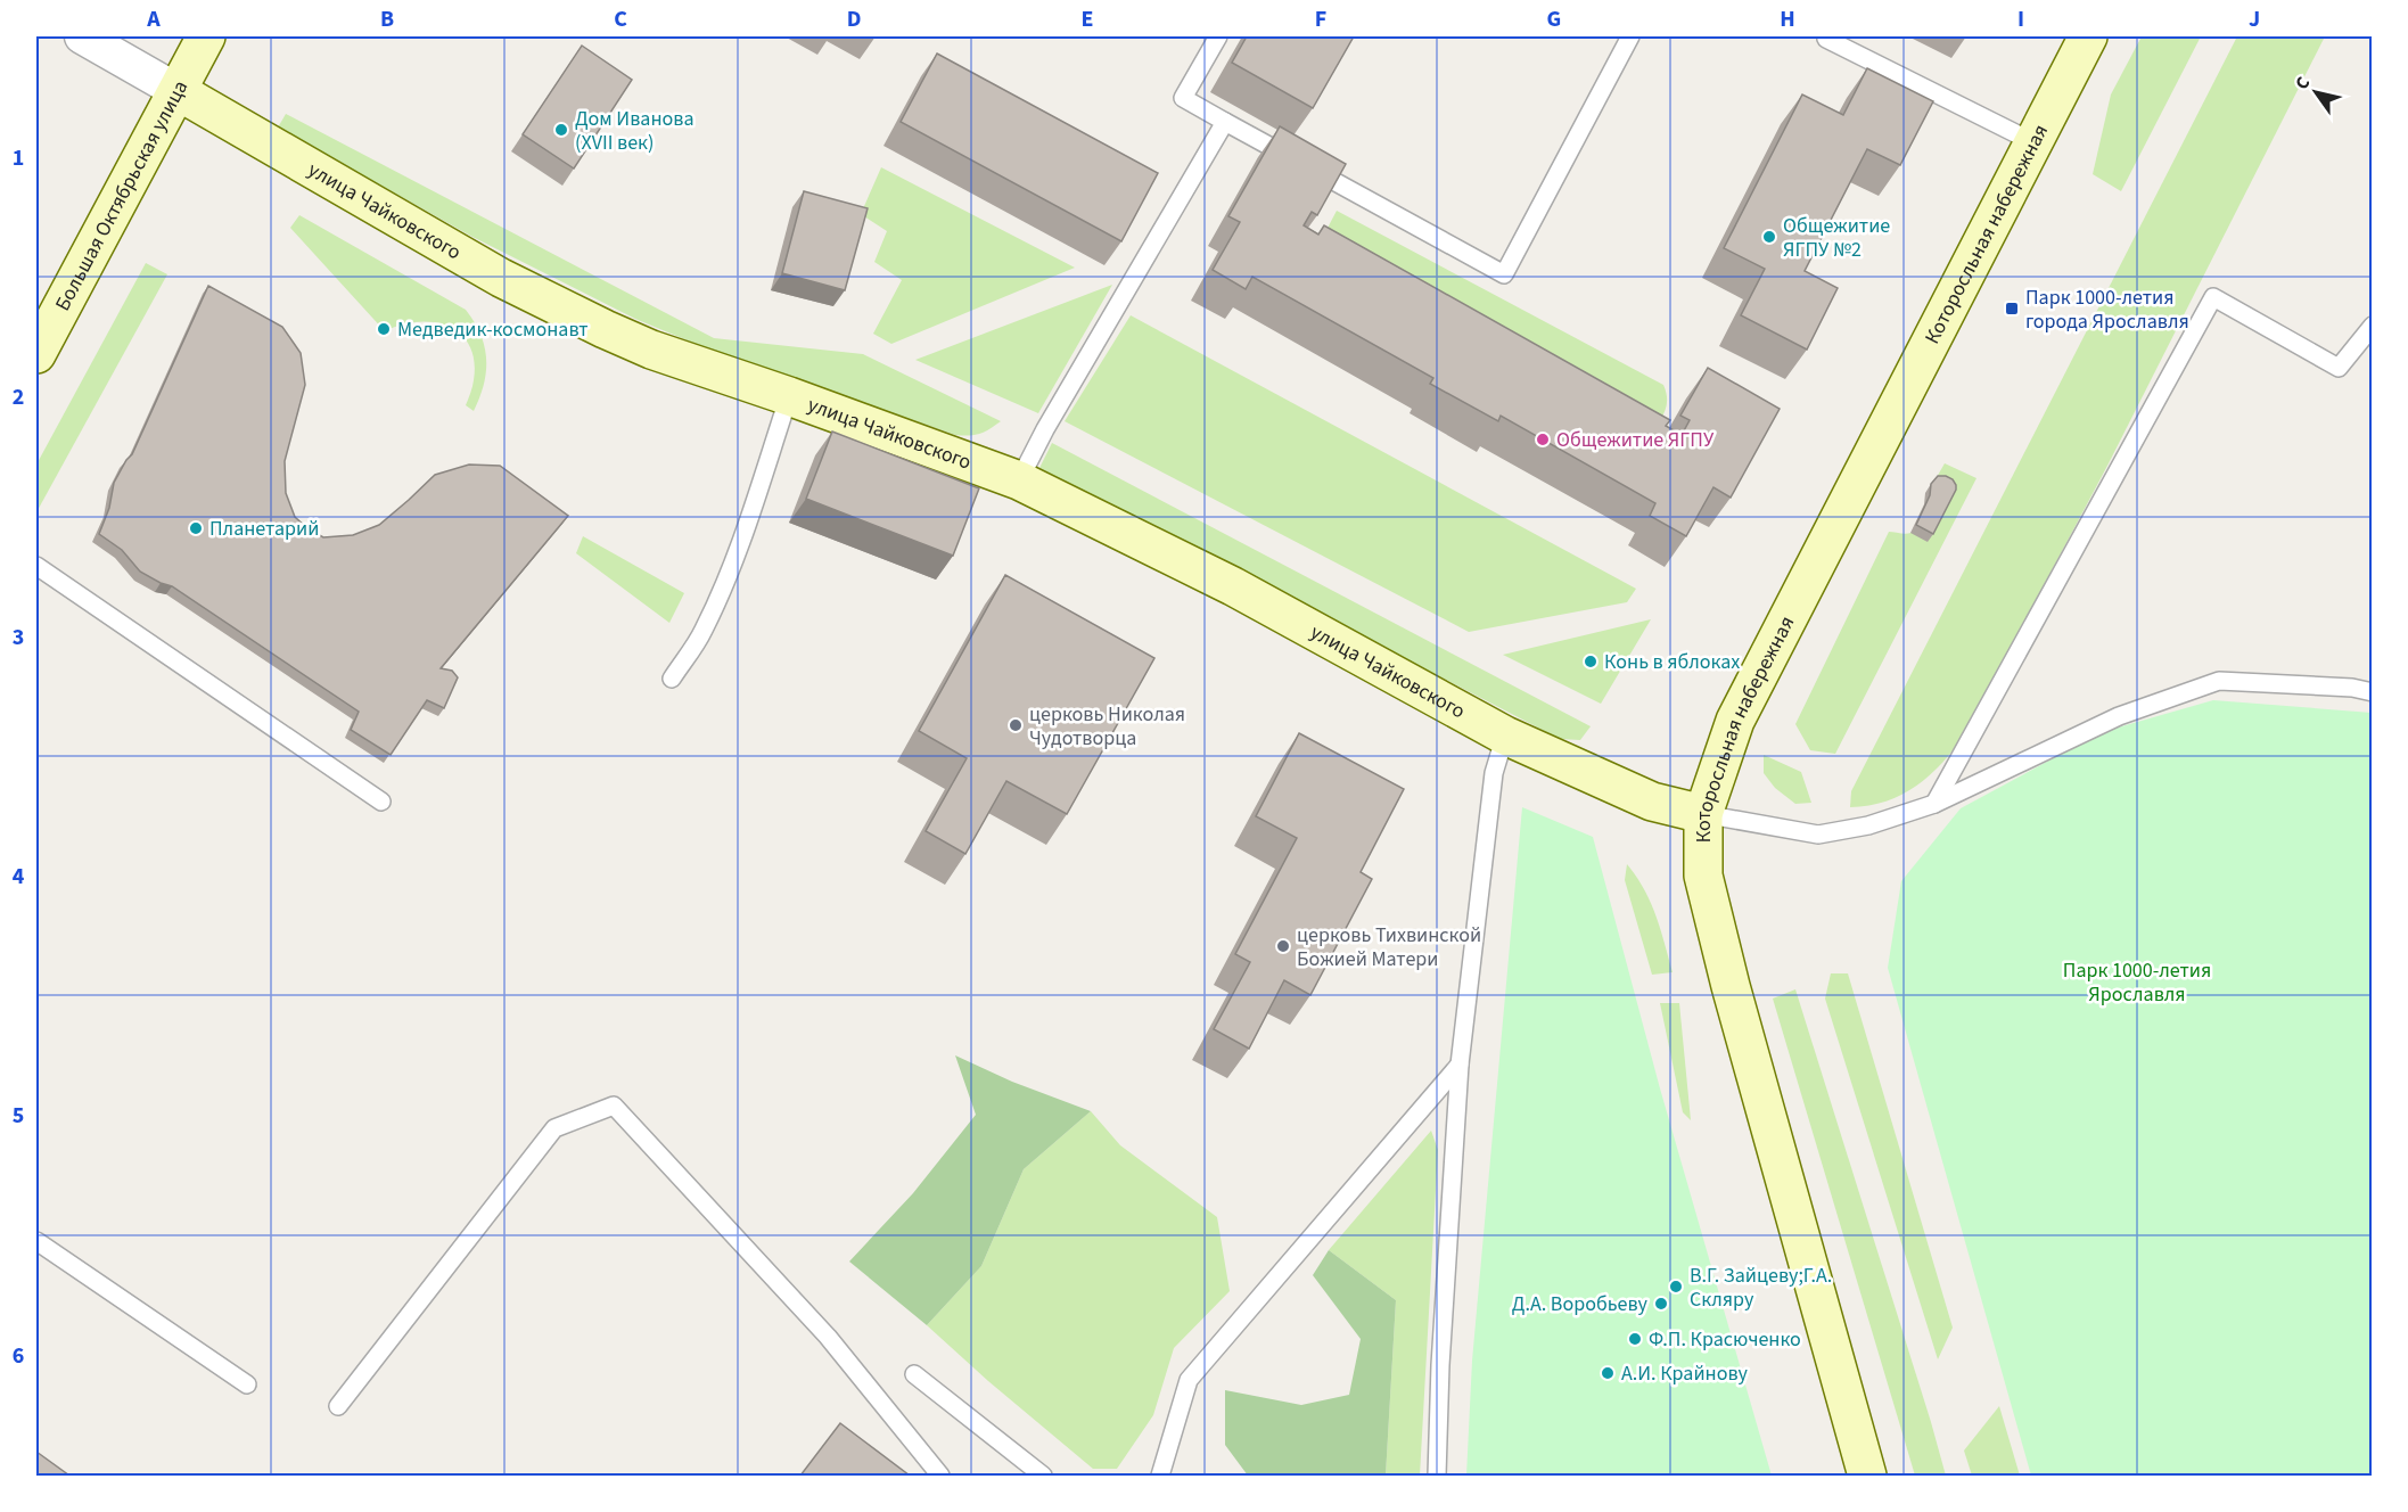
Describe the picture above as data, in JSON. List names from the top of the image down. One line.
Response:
{"streets":{"main road":["Большая Октябрьская улица","улица Чайковского","Которосльная набережная"]},"crossings":[["Большая Октябрьская улица","улица Чайковского"],["улица Чайковского","Которосльная набережная"]],"parks":["Парк 1000-летия Ярославля"],"places":{"other":["Дом Иванова (XVII век)","Общежитие ЯГПУ №2","Медведик-космонавт","Общежитие ЯГПУ","Планетарий","Конь в яблоках","церковь Николая Чудотворца","церковь Тихвинской Божией Матери","В.Г. Зайцеву;Г.А. Скляру","Д.А. Воробьеву","Ф.П. Красюченко","А.И. Крайнову"],"transit":["Парк 1000-летия города Ярославля"]},"north":"top left","grid":{"columns":["A","B","C","D","E","F","G","H","I","J"],"rows":["1","2","3","4","5","6"]}}
